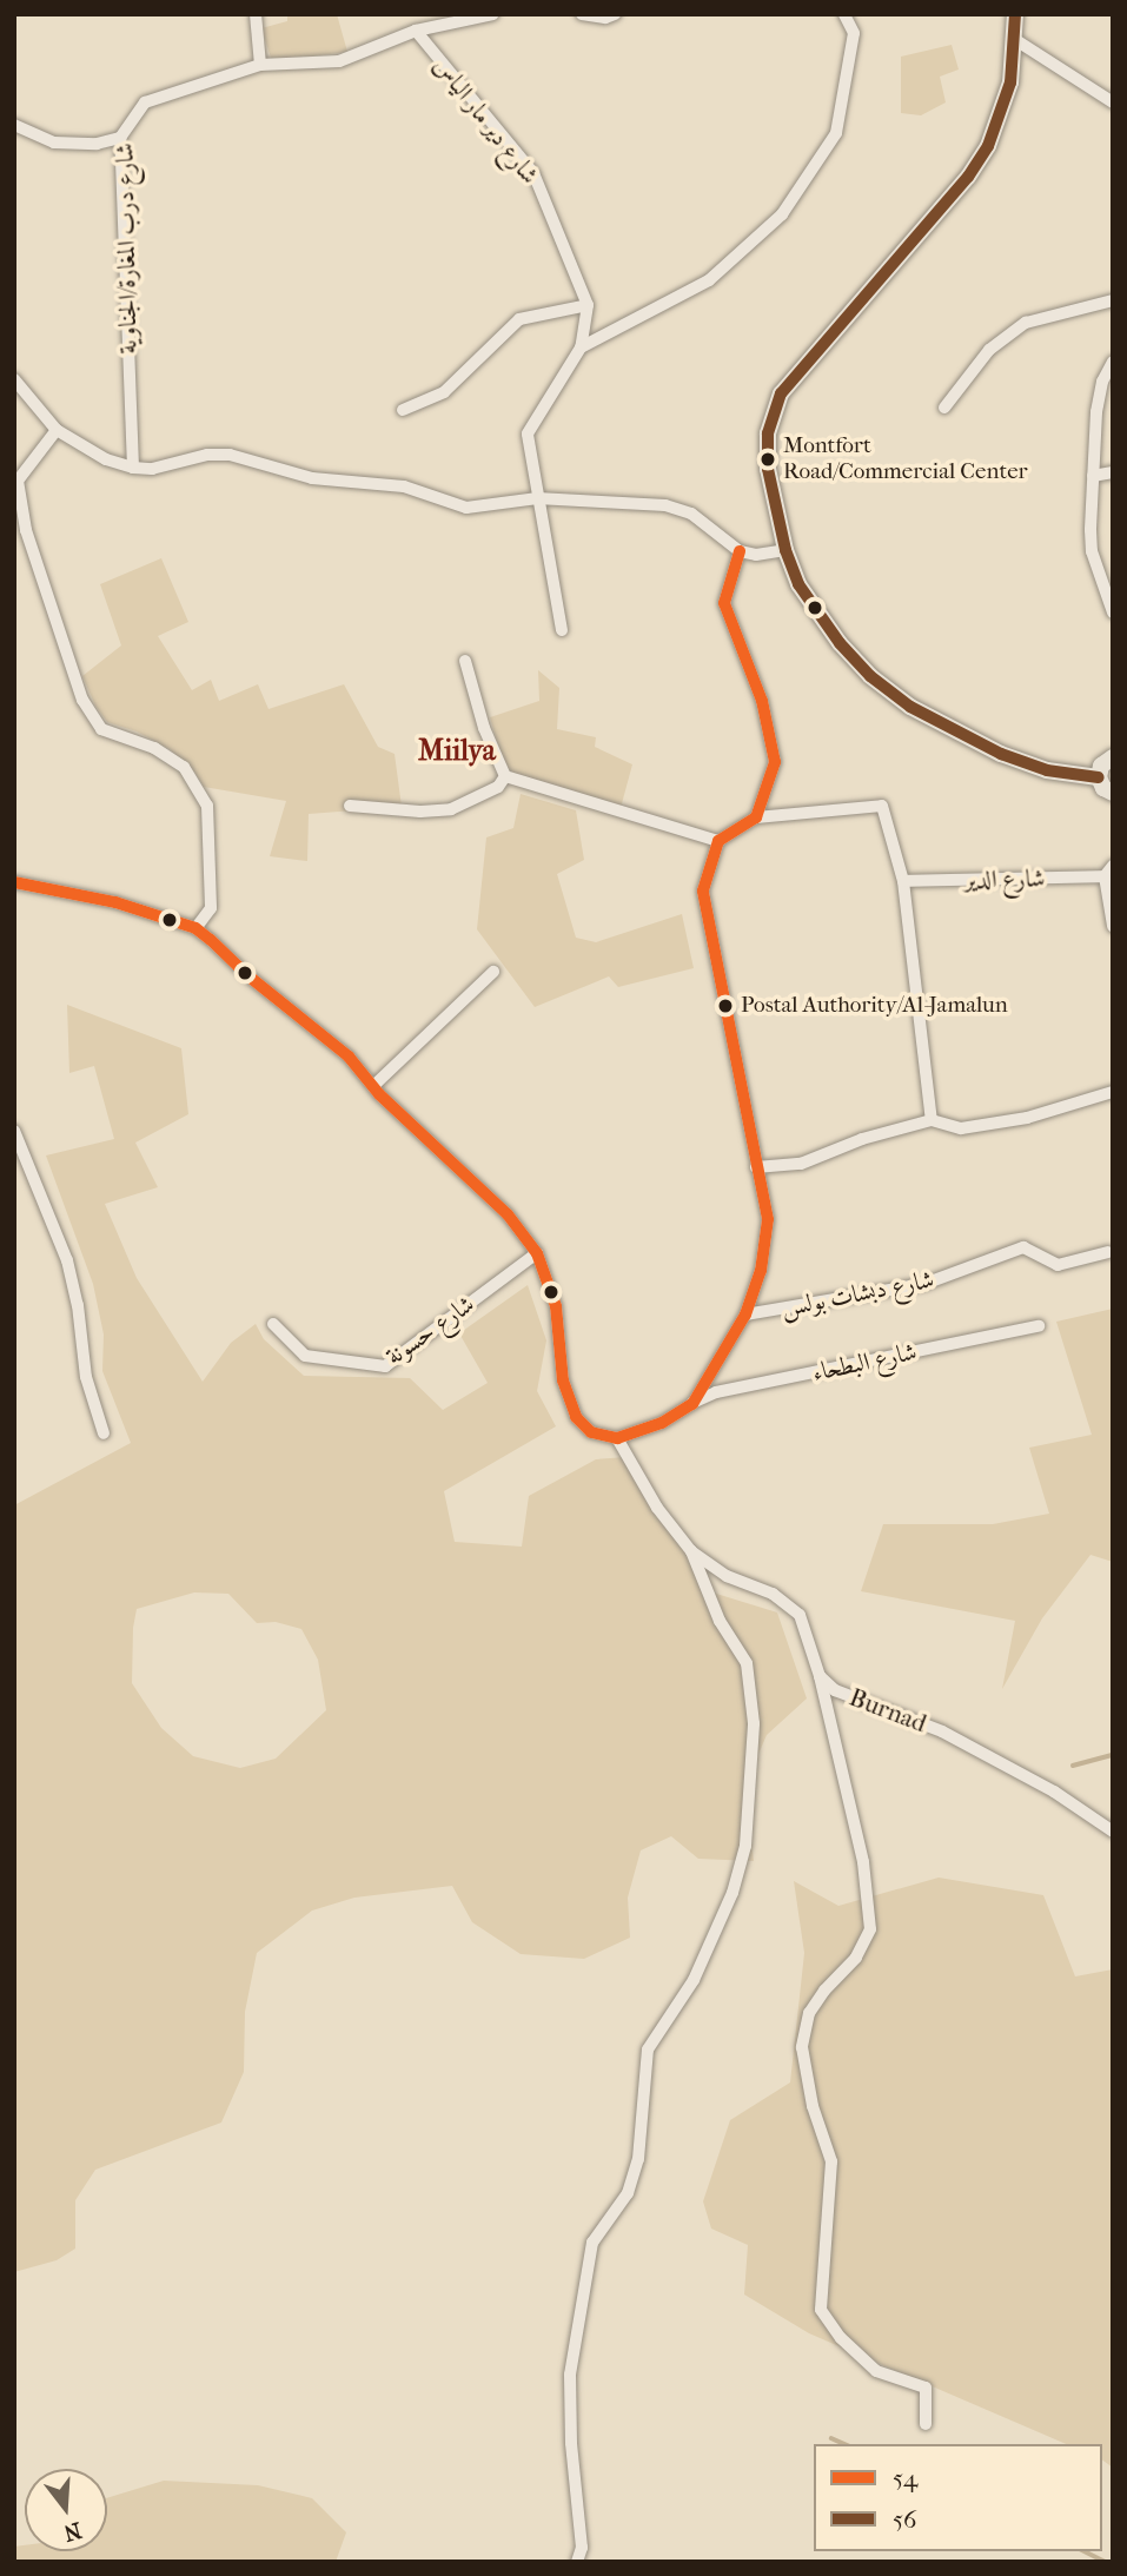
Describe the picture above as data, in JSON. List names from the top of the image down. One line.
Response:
{"streets":{"street":["شارع دير مار الياس","شارع درب المغارة/الجناوية","شارع الدير","شارع دبشات بولس","شارع حسونة","شارع البطحاء","Burnad"]},"crossings":[["شارع دير مار الياس","شارع درب المغارة/الجناوية"],["شارع البطحاء","Burnad"]],"districts":["Miilya"],"places":["Montfort Road/Commercial Center","Postal Authority/Al-Jamalun"],"lines":["transit line 56","transit line 54"],"legend":["54","56"],"north":"bottom"}
